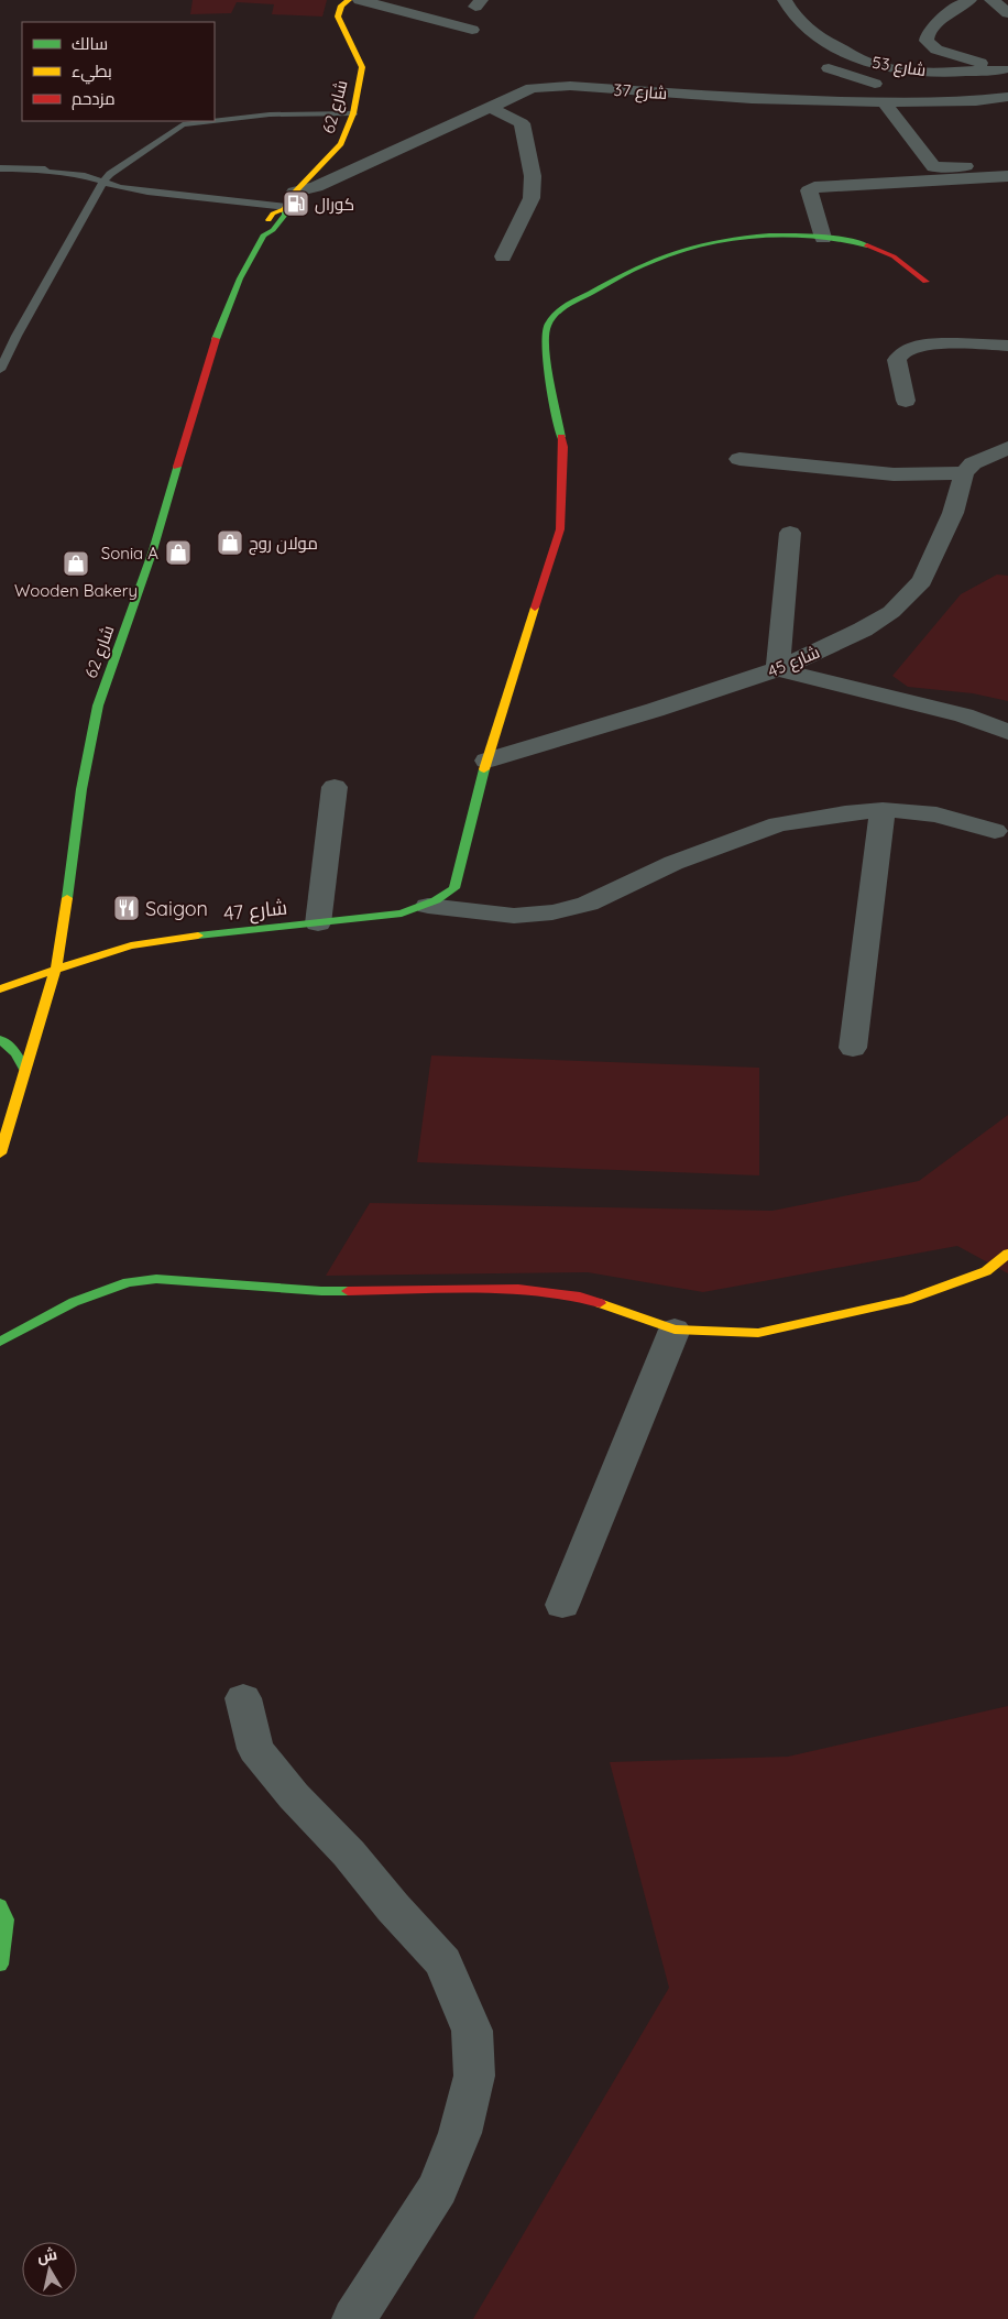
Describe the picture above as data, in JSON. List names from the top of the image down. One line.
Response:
{"streets":{"street":["شارع 53","شارع 37","شارع 62","شارع 45","شارع 47"]},"crossings":[["شارع 37","شارع 62"],["شارع 62","شارع 47"],["شارع 45","شارع 47"]],"places":{"fuel station":["كورال"],"shop":["مولان روج","Sonia A","Wooden Bakery"],"restaurant":["Saigon"]},"legend":["سالك","بطيء","مزدحم"],"north":"top"}
